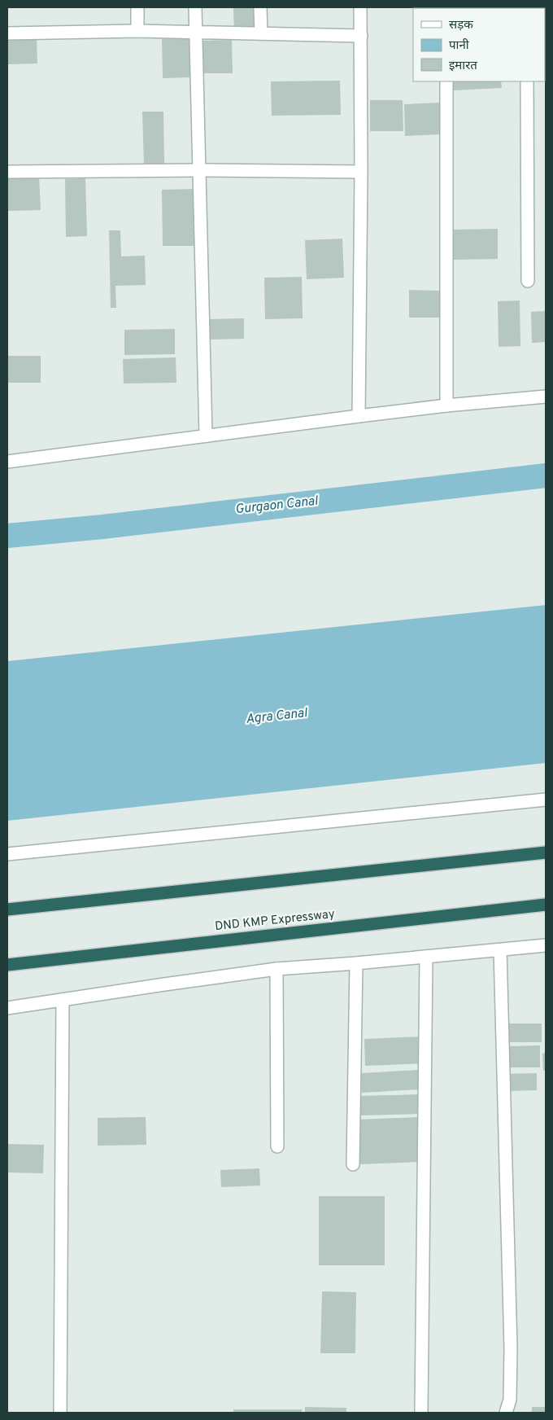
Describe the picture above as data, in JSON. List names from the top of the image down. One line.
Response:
{"streets":{"highway":["DND KMP Expressway"]},"water":["Gurgaon Canal","Agra Canal"],"legend":["सड़क","पानी","इमारत"]}
